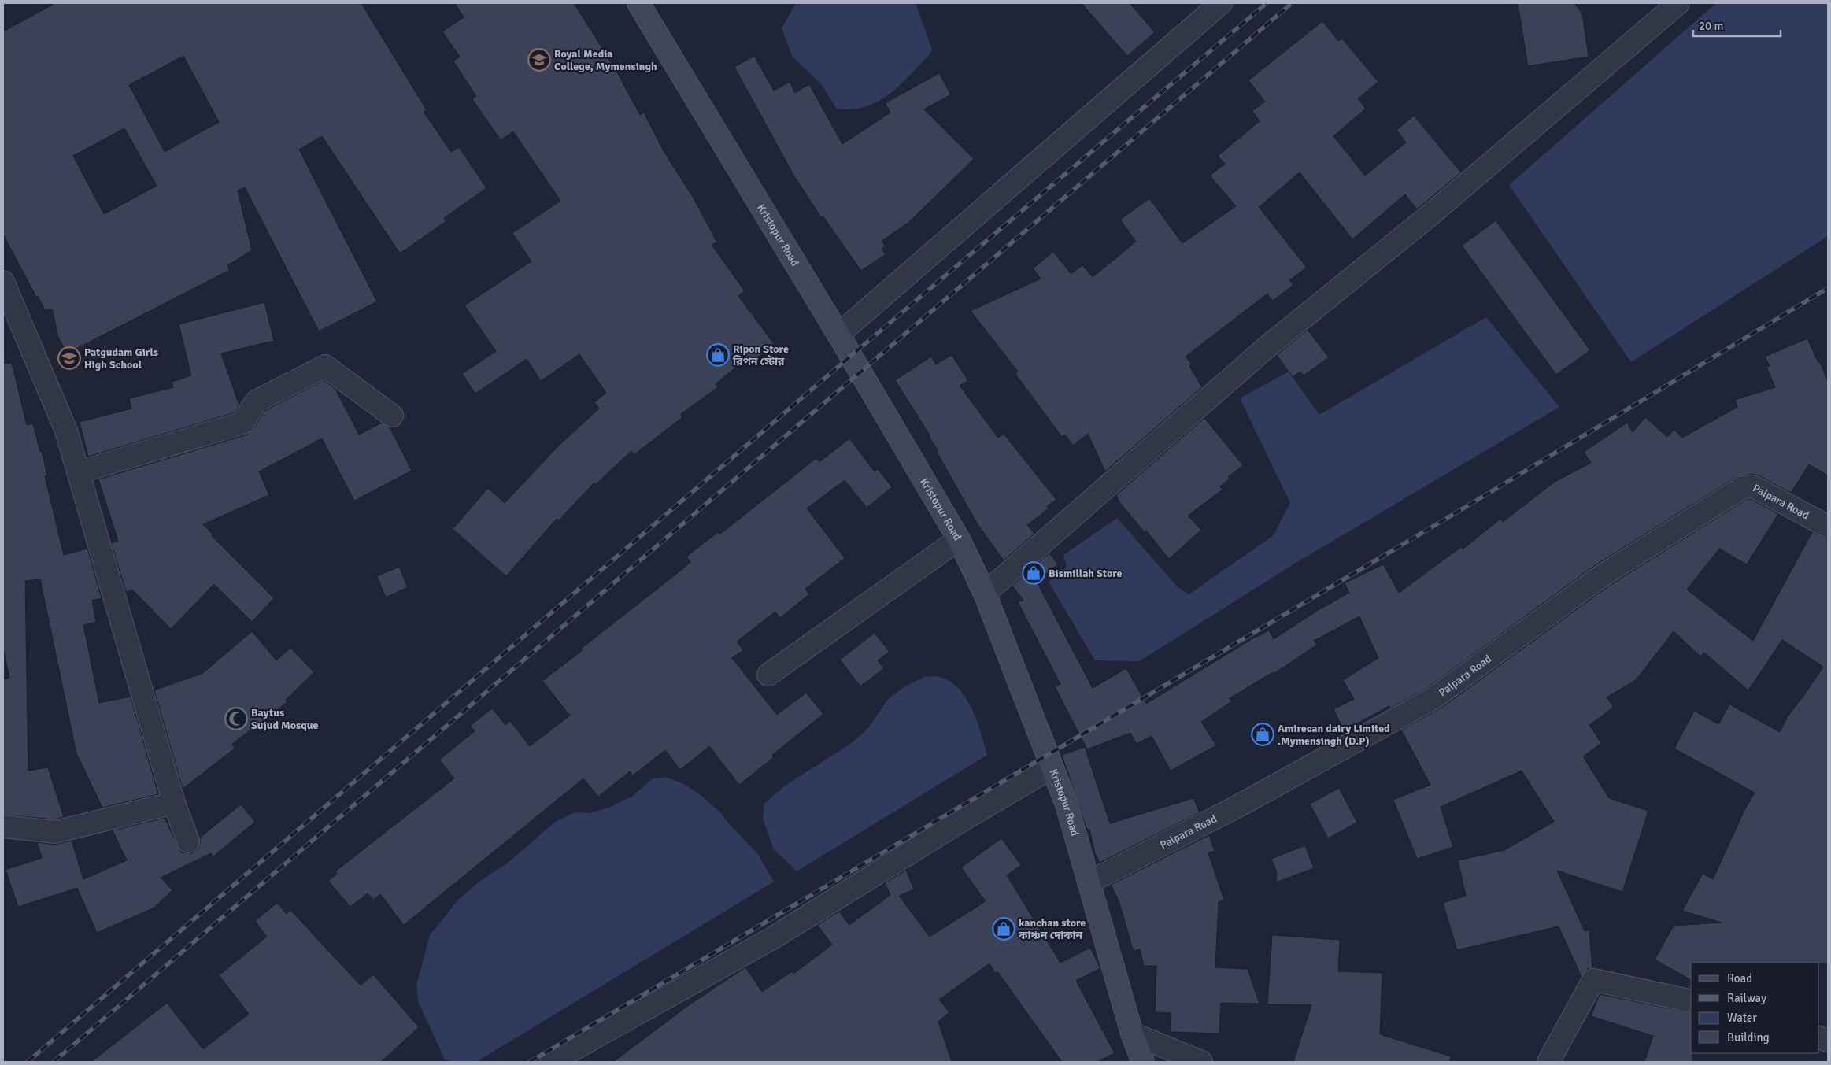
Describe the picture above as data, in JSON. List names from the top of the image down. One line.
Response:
{"streets":{"main road":["Kristopur Road"],"street":["Palpara Road"]},"crossings":[["Kristopur Road","Palpara Road"]],"places":{"school or university":["Royal Media College, Mymensingh","Patgudam Girls High School"],"shop":["Ripon Store রিপন স্টোর","Bismillah Store","Amirecan dairy Limited .Mymensingh (D.P)","kanchan store কাঞ্চন দোকান"],"mosque":["Baytus Sujud Mosque"]},"legend":["Road","Railway","Water","Building"],"scale_bar":"20 m"}
